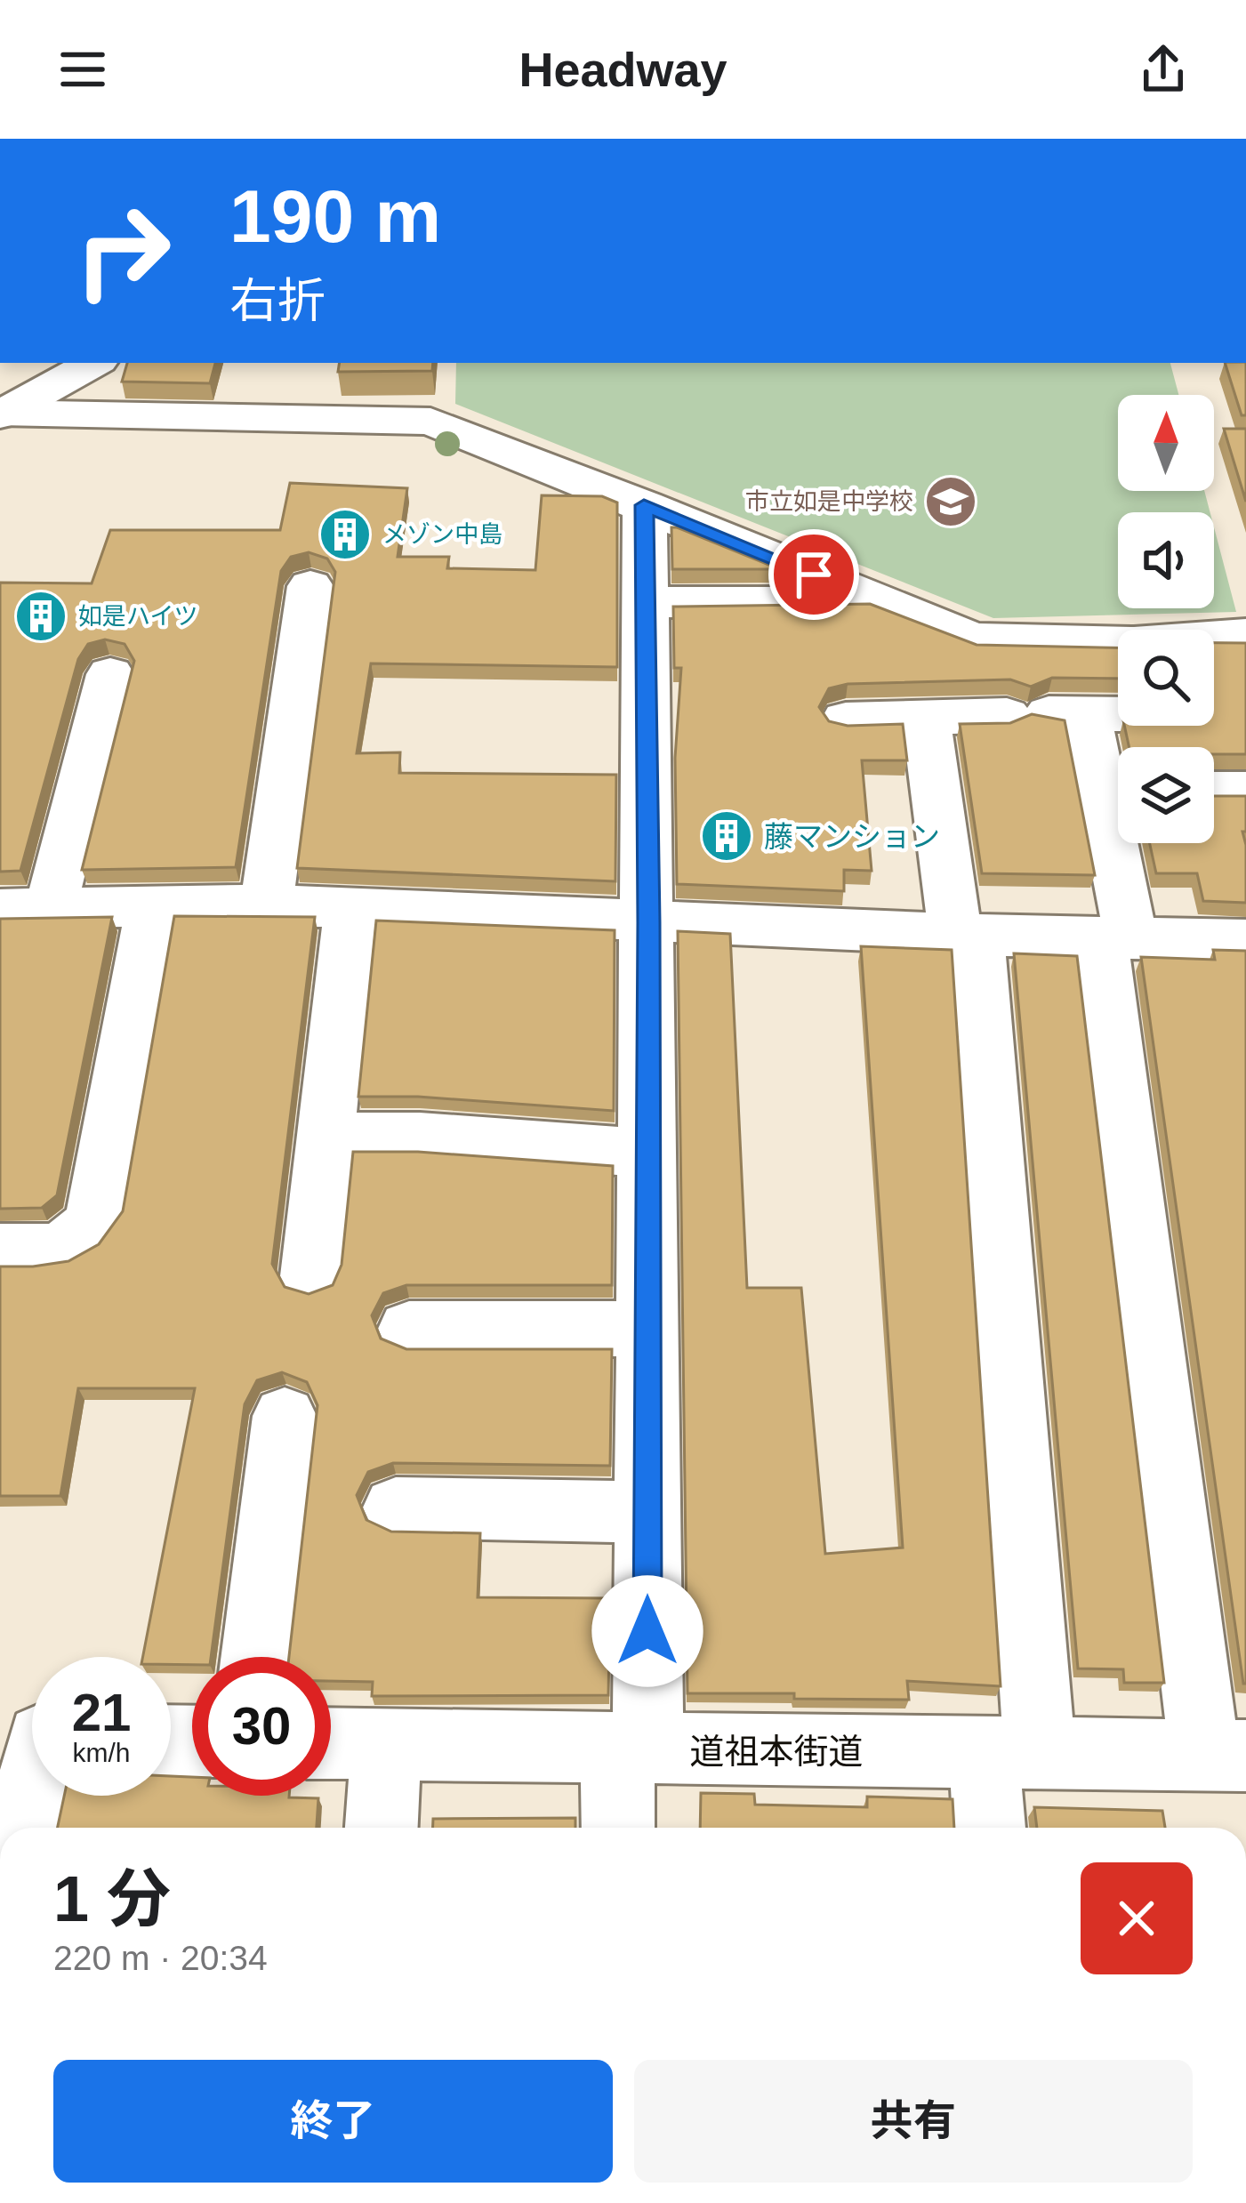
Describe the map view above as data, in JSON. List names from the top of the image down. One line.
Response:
{"streets":{"street":["道祖本街道"]},"places":{"school or university":["市立如是中学校"],"building":["メゾン中島","如是ハイツ","藤マンション"]},"north":"top","page":{"header":"Headway","turn":["190 m","右折"],"speed":"21 km/h","limit":"30","heading":["1 分","220 m · 20:34"],"buttons":["終了","共有"]}}
